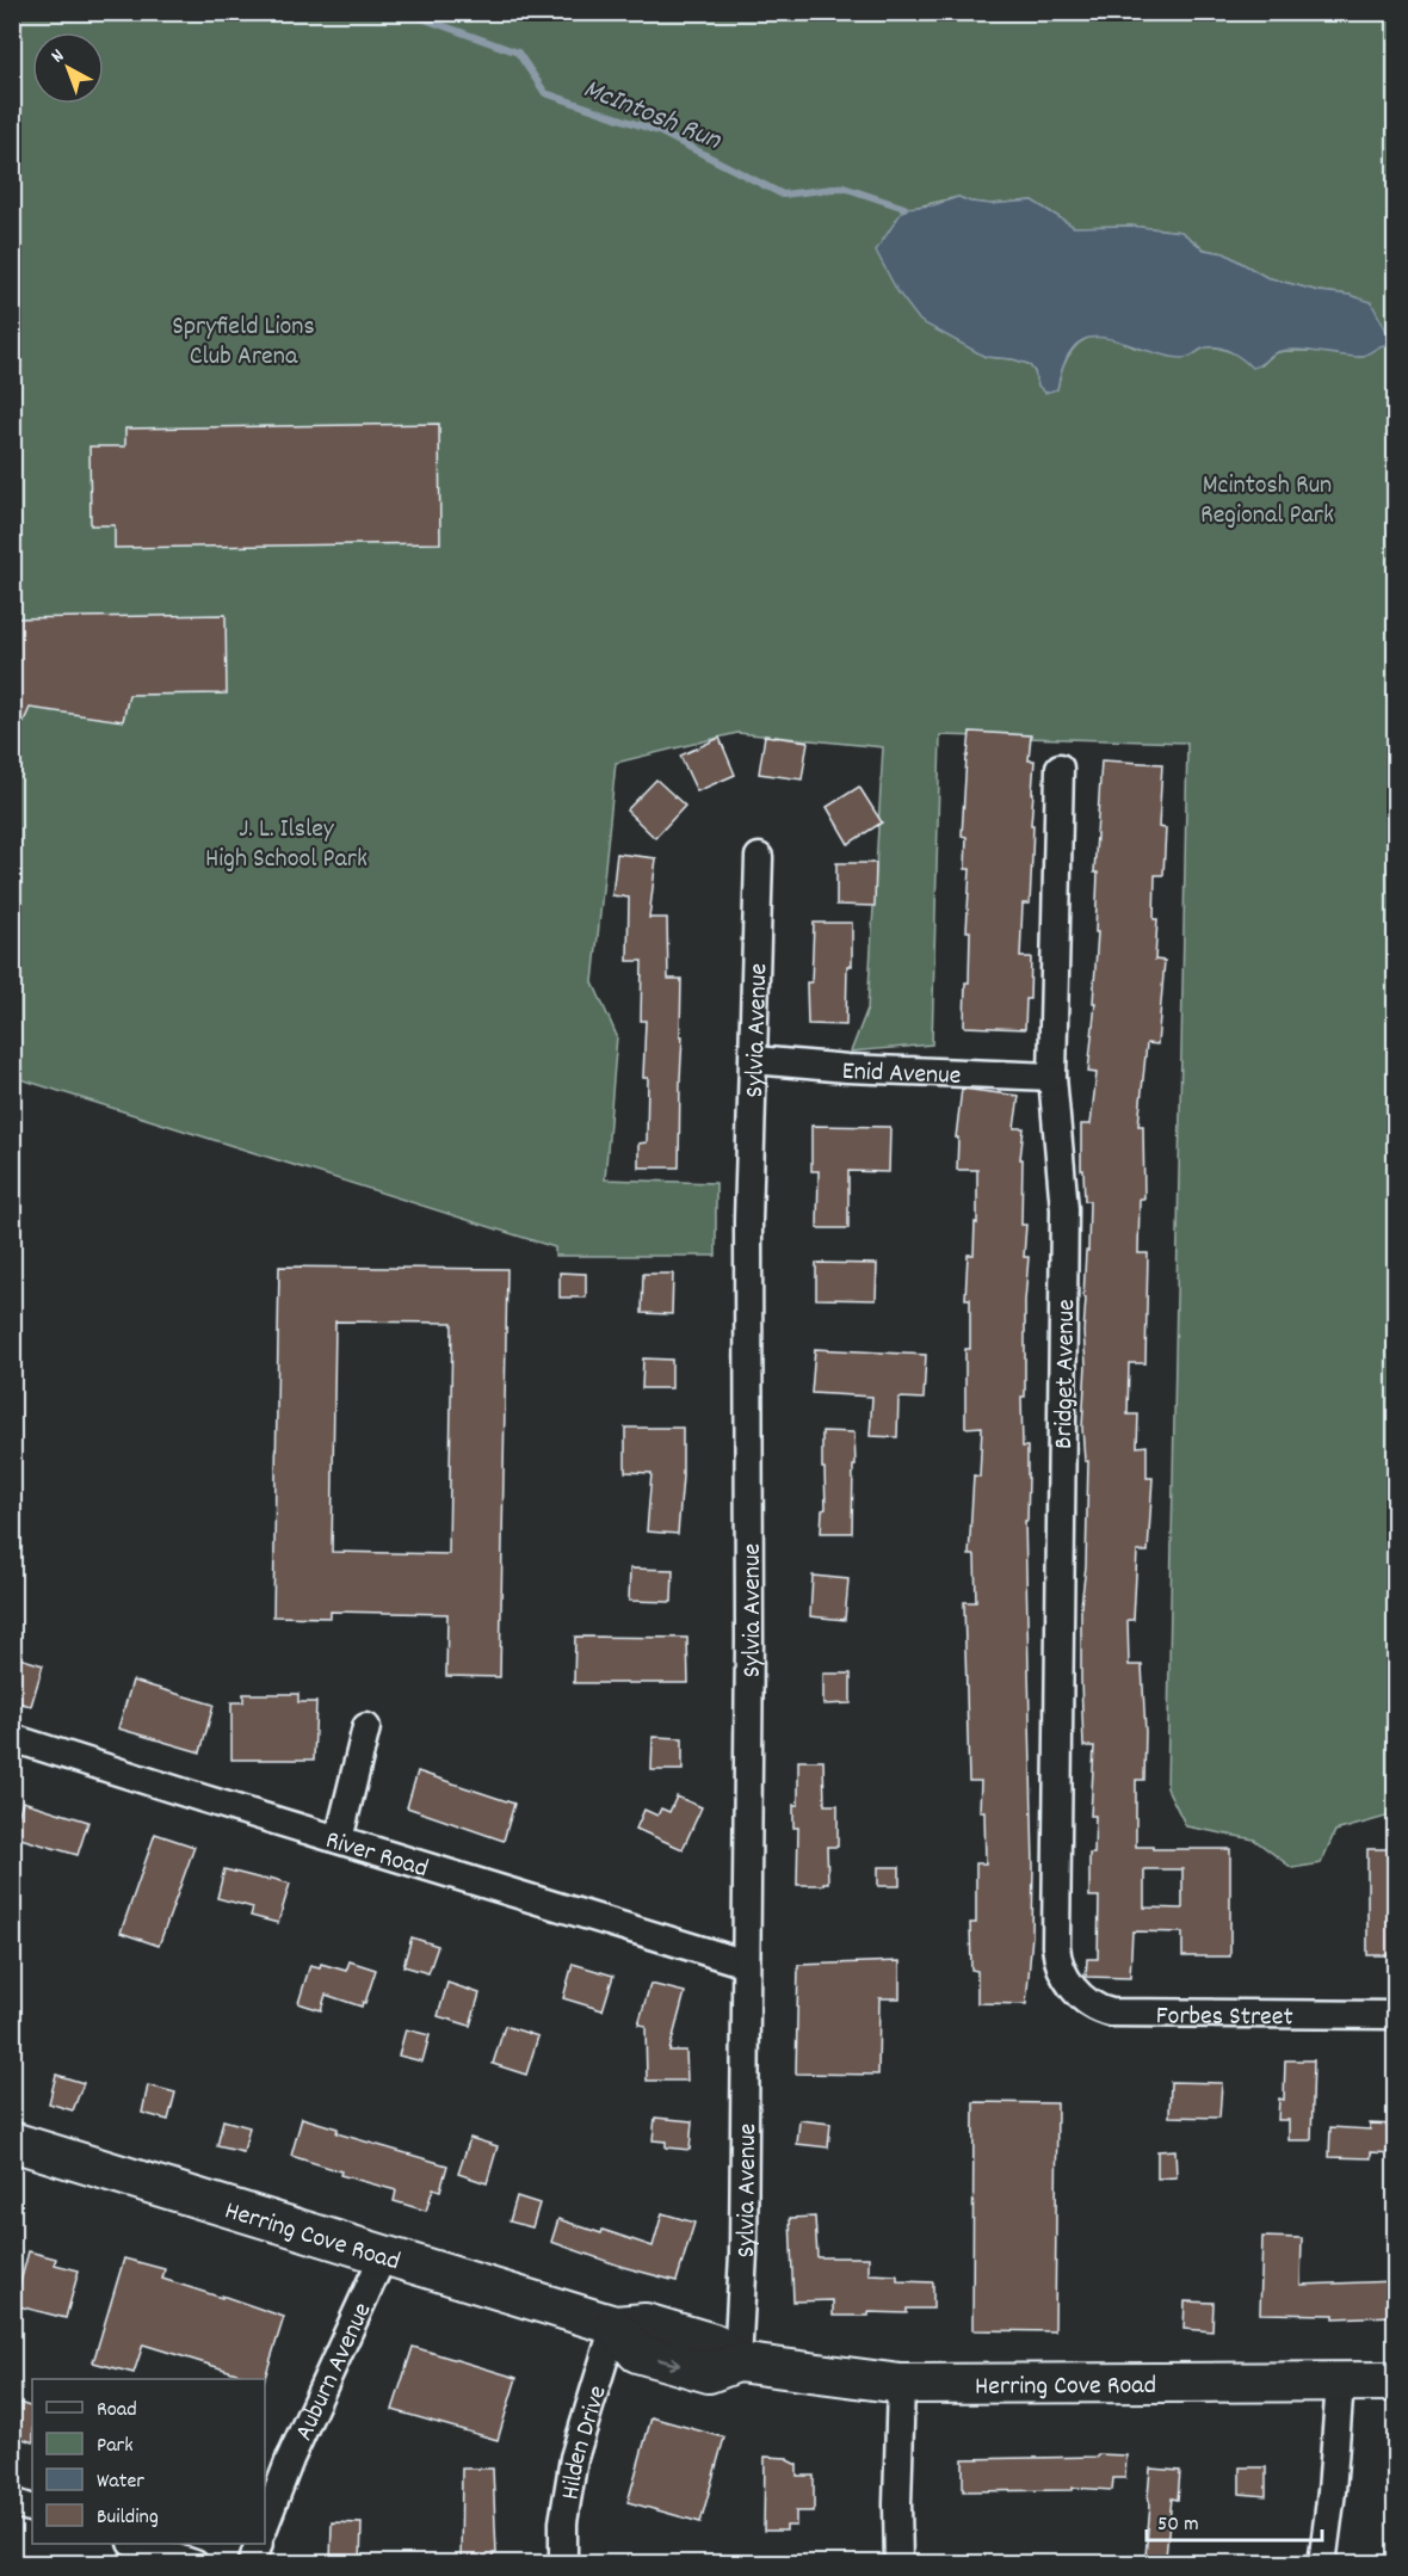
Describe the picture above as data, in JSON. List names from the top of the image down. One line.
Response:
{"streets":{"main road":["Herring Cove Road"],"street":["Sylvia Avenue","Enid Avenue","Bridget Avenue","River Road","Forbes Street","Auburn Avenue","Hilden Drive"]},"crossings":[["Sylvia Avenue","Enid Avenue"],["Sylvia Avenue","River Road"],["Sylvia Avenue","Herring Cove Road"],["Enid Avenue","Bridget Avenue"],["Bridget Avenue","Forbes Street"],["Herring Cove Road","Auburn Avenue"],["Herring Cove Road","Hilden Drive"]],"water":["McIntosh Run"],"parks":["Spryfield Lions Club Arena","Mcintosh Run Regional Park","J. L. Ilsley High School Park"],"legend":["Road","Park","Water","Building"],"scale_bar":"50 m","north":"top left"}
